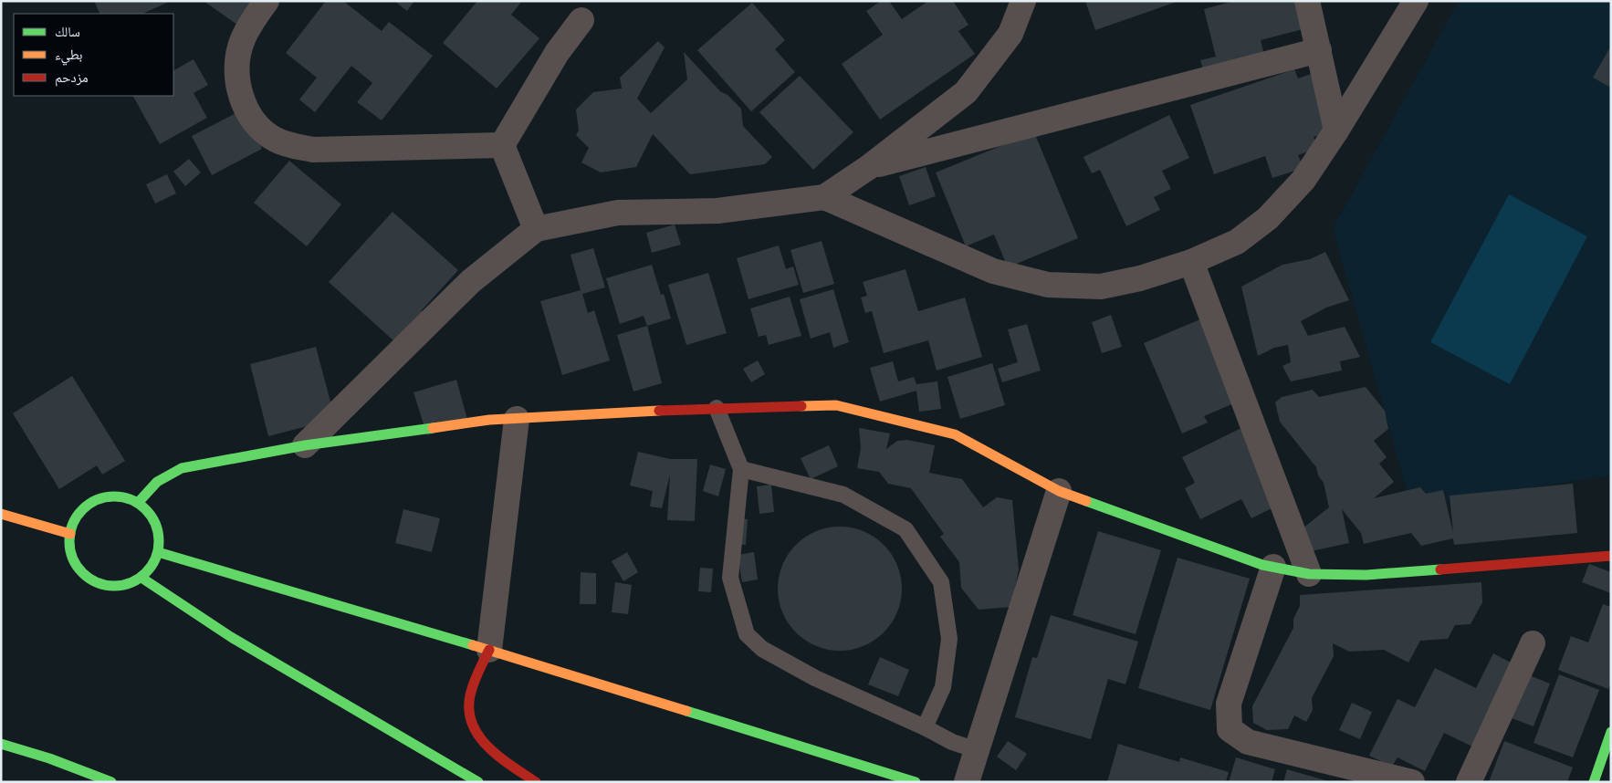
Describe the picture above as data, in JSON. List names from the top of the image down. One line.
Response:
{"legend":["سالك","بطيء","مزدحم"]}
